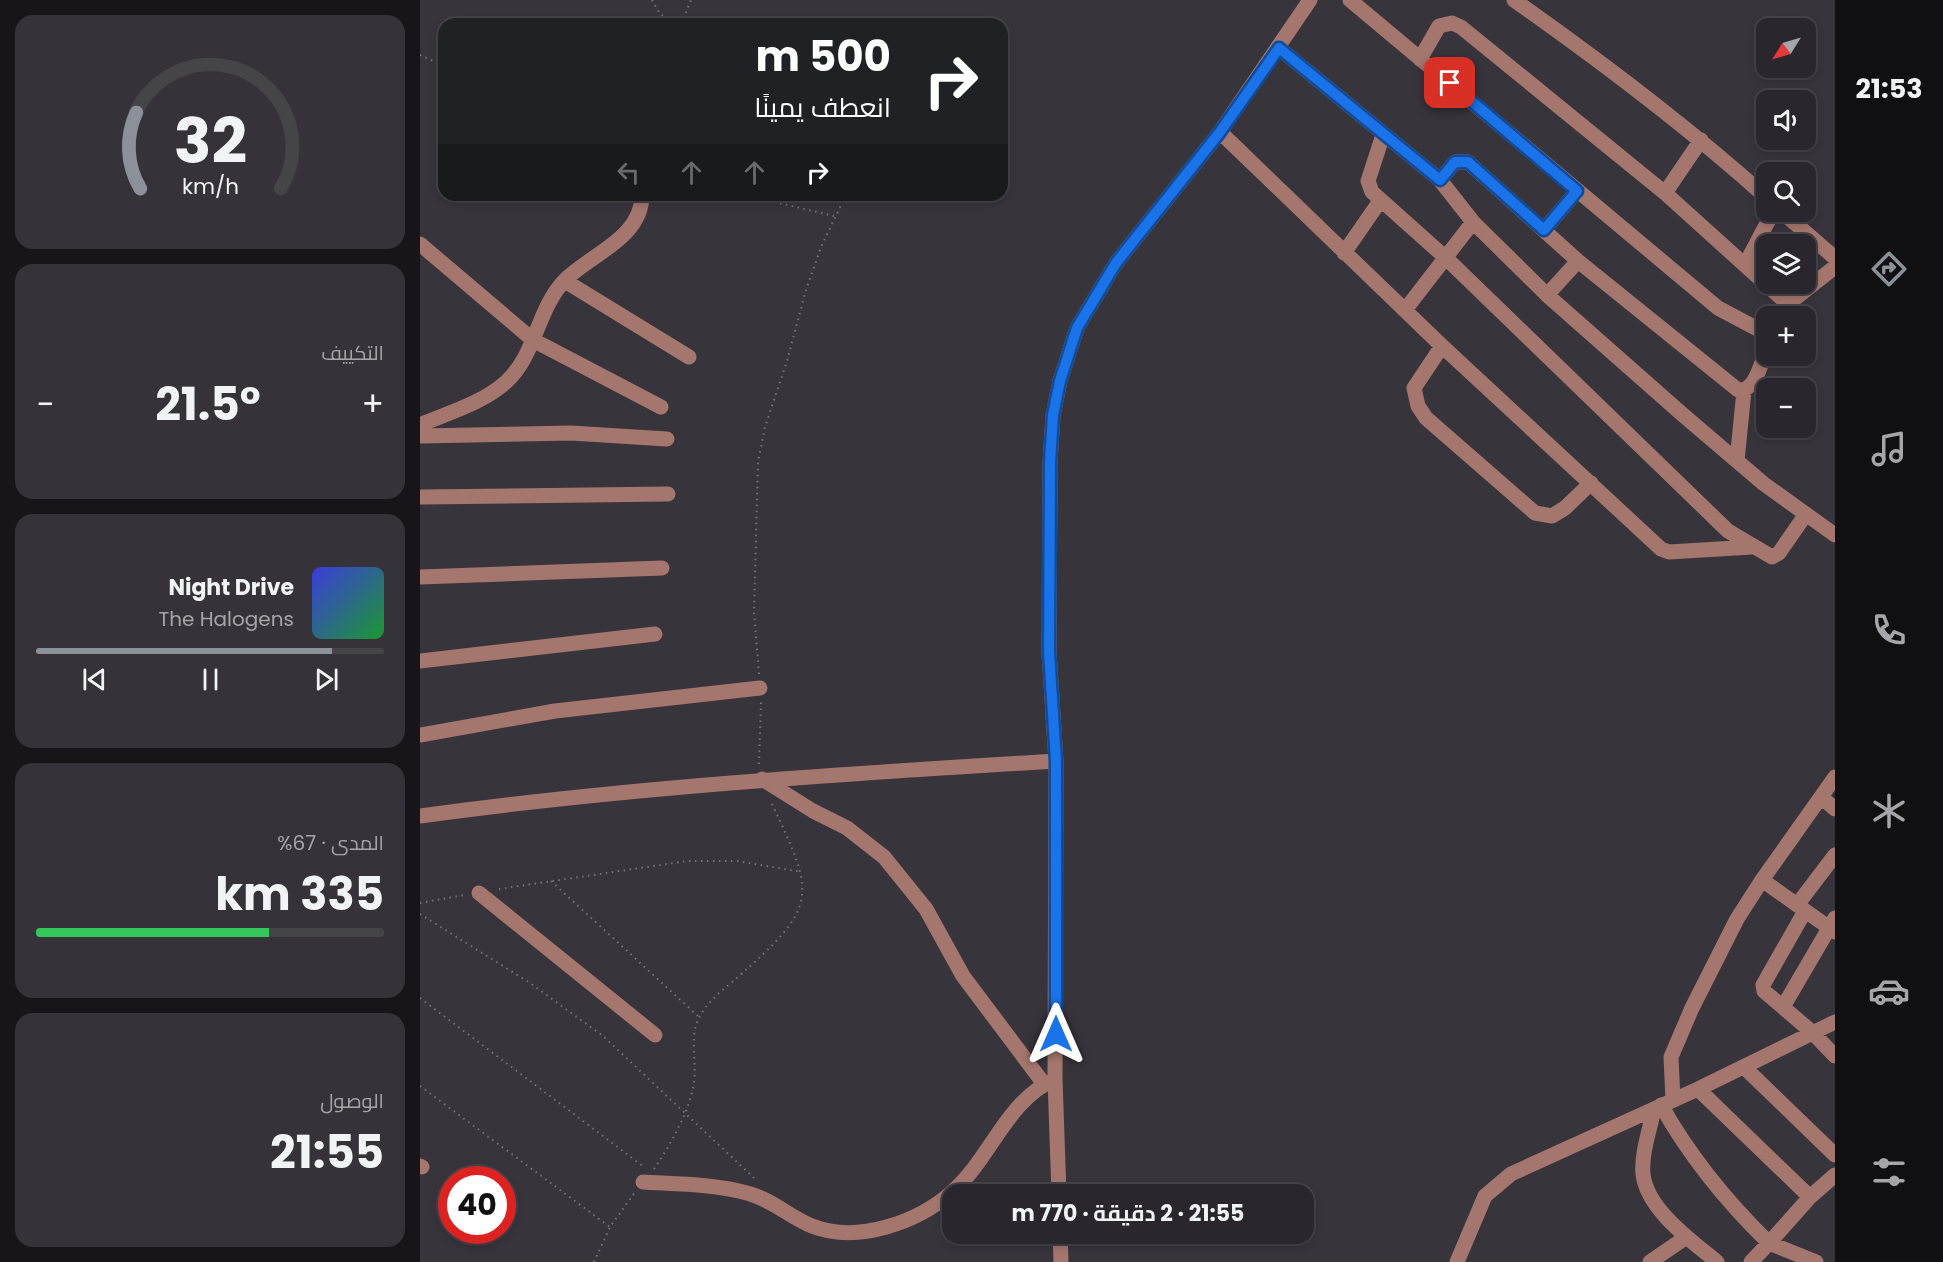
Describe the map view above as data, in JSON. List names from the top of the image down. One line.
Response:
{"north":"bottom left","page":{"tabs":"21:53","map_buttons":["+","−"],"turn":["500 m","انعطف يمينًا"],"tile":["التكييف",["المدى · 67%","335 km"],["الوصول","21:55"]],"heat":["−","21.5°","+"],"song":["Night Drive","The Halogens"],"limit":"40","trip":"21:55 · 2 دقيقة · 770 m","gauge":["32","km/h"]}}
